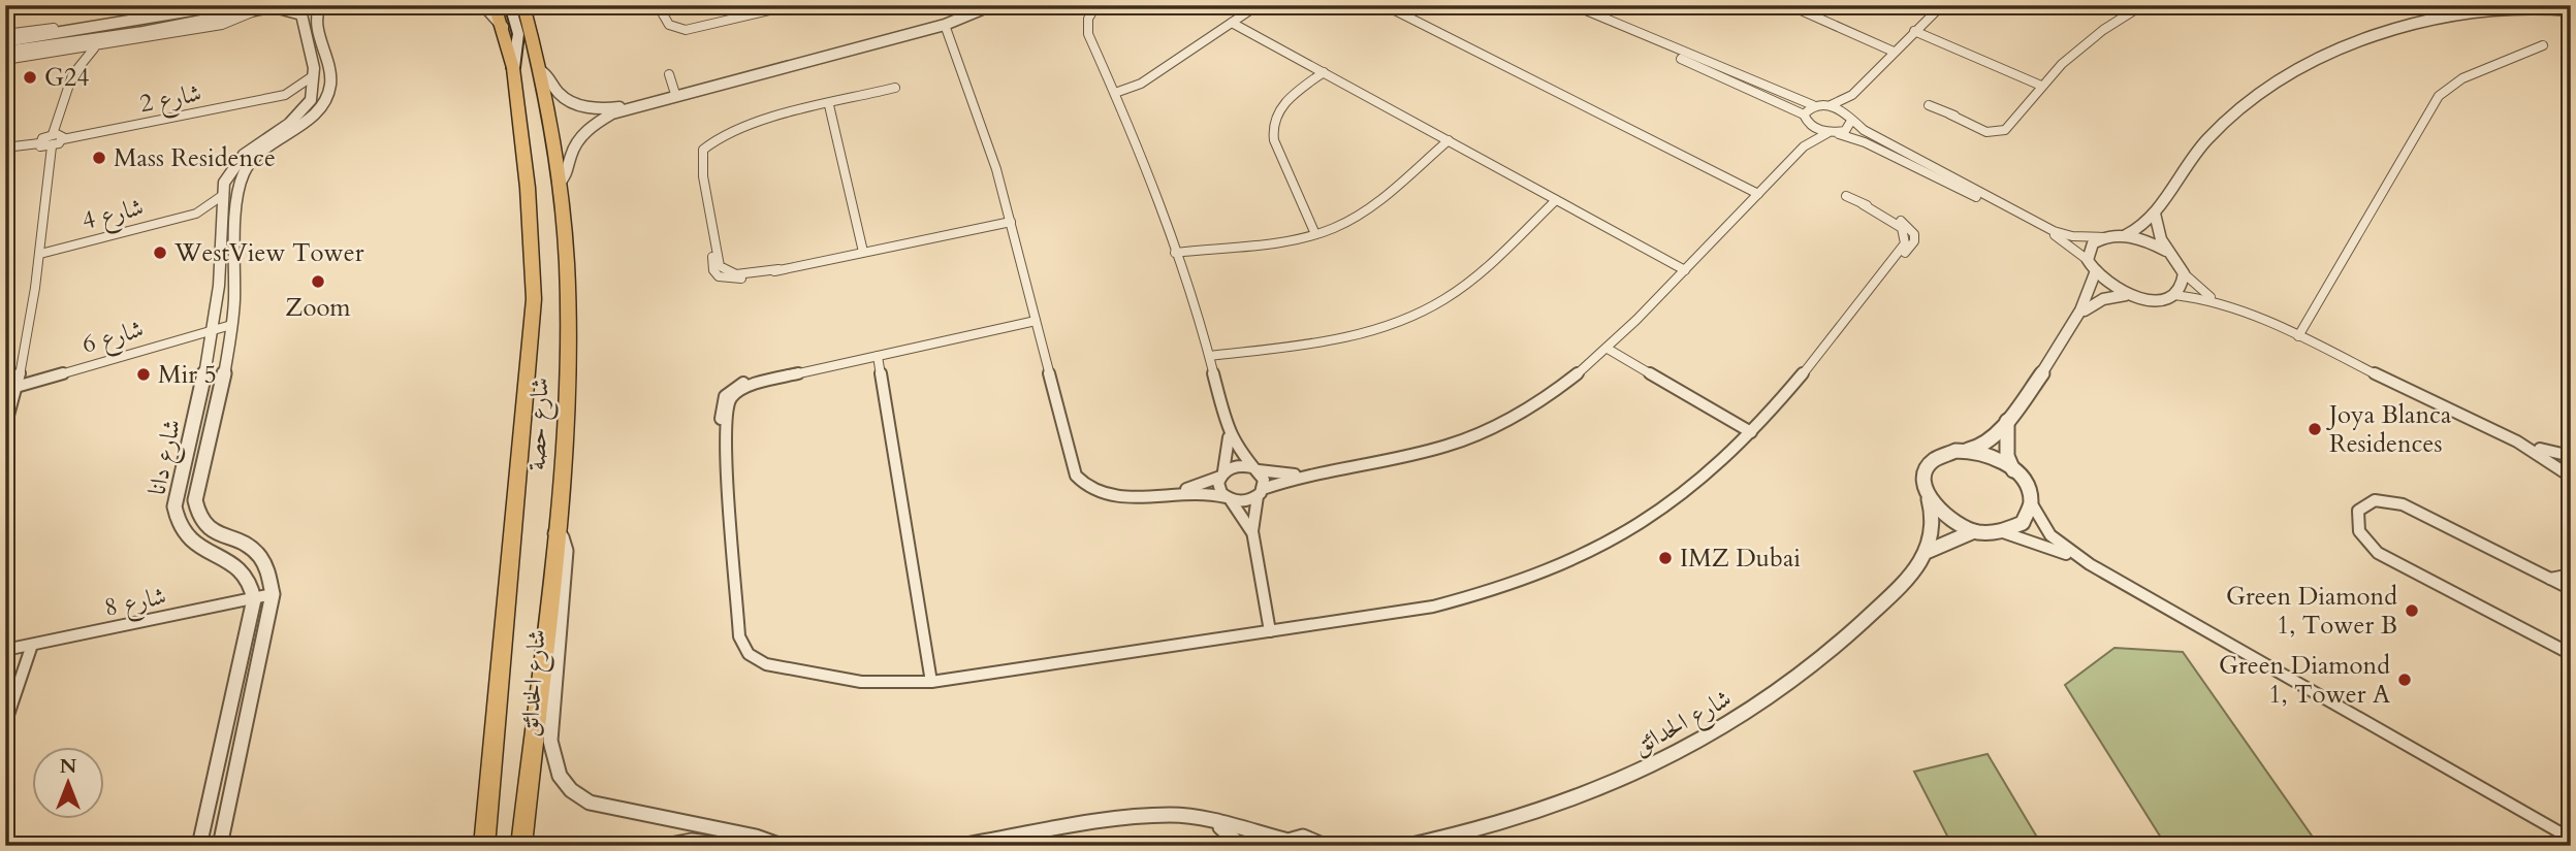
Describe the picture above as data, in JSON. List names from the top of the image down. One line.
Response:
{"streets":{"main road":["شارع حصة"],"street":["شارع 2","شارع 4","شارع 6","شارع دانا","شارع 8","شارع الحدائق"]},"crossings":[["شارع 2","شارع دانا"],["شارع 4","شارع دانا"],["شارع 6","شارع دانا"],["شارع حصة","شارع الحدائق"],["شارع دانا","شارع 8"]],"places":["G24","Mass Residence","WestView Tower","Zoom","Mir 5","Joya Blanca Residences","IMZ Dubai","Green Diamond 1, Tower B","Green Diamond 1, Tower A"],"north":"top"}
